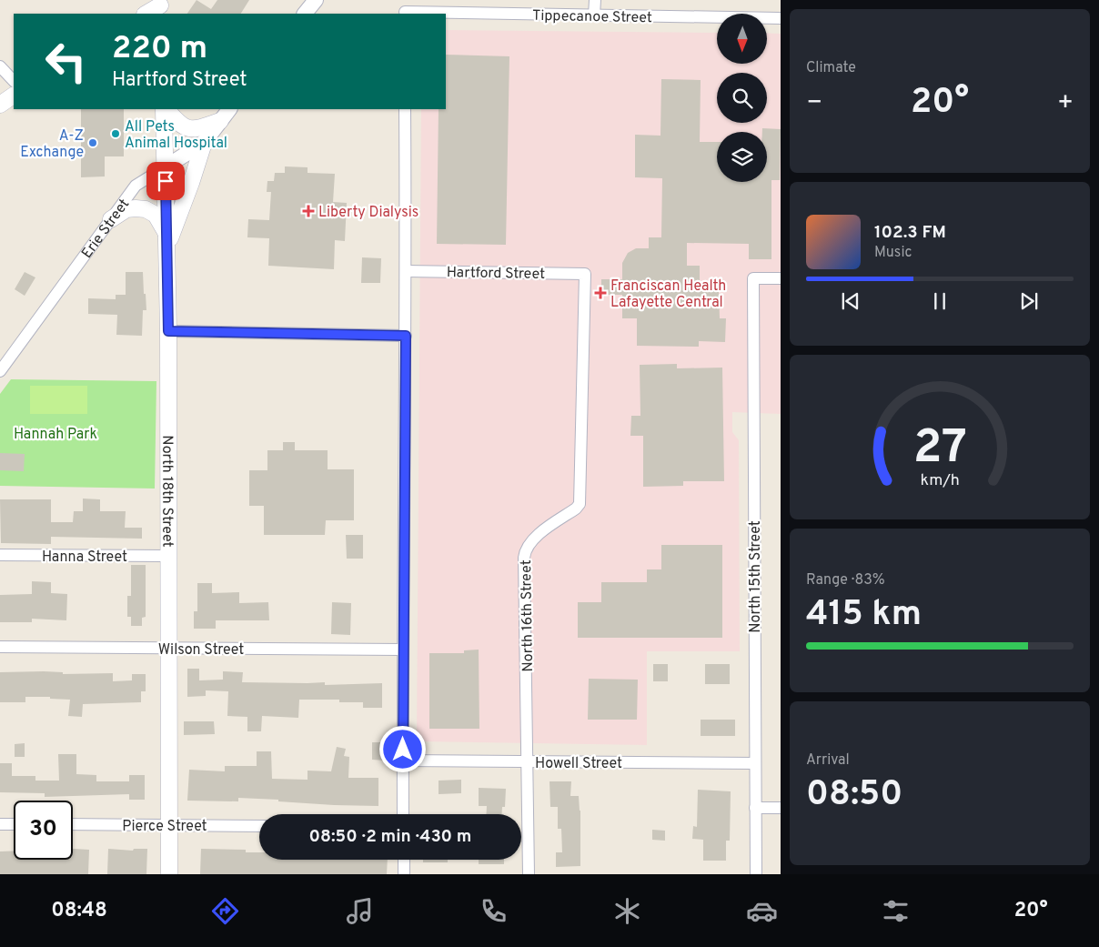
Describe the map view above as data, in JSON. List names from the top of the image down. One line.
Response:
{"streets":{"main road":["North 18th Street"],"street":["Tippecanoe Street","Erie Street","Hartford Street","Hanna Street","North 15th Street","North 16th Street","Wilson Street","Howell Street","Pierce Street"]},"crossings":[["Erie Street","North 18th Street"],["Hartford Street","North 16th Street"],["North 18th Street","Hanna Street"],["North 18th Street","Wilson Street"],["North 18th Street","Pierce Street"],["North 15th Street","Howell Street"],["North 16th Street","Howell Street"]],"parks":["Hannah Park"],"places":{"other":["All Pets Animal Hospital","A-Z Exchange"],"health":["Liberty Dialysis","Franciscan Health Lafayette Central"]},"north":"bottom","page":{"tile":["Climate",["Range · 83%","415 km"],["Arrival","08:50"]],"turn":["220 m","Hartford Street"],"heat":["−","20°","+"],"song":["102.3 FM","Music"],"limit":"30","trip":"08:50 · 2 min · 430 m","tabs":["08:48","20°"],"gauge":["27","km/h"]}}
